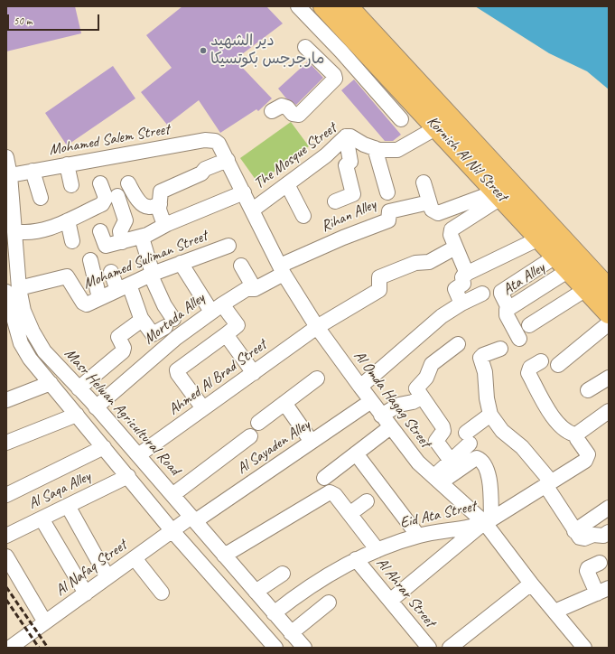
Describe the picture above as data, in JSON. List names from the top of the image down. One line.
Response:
{"streets":{"highway":["Kornish Al Nil Street"],"street":["Mohamed Salem Street","The Mosque Street","Rihan Alley","Mohamed Suliman Street","Ata Alley","Mortada Alley","Ahmed Al Brad Street","Al Omda Hagag Street","Masr Helwan Agricultural Road","Al Sayaden Alley","Al Saqa Alley","Eid Ata Street","Al Nafaq Street","Al Ahrar Street"]},"crossings":[["Mohamed Salem Street","Al Omda Hagag Street"],["Mohamed Salem Street","Masr Helwan Agricultural Road"],["The Mosque Street","Kornish Al Nil Street"],["The Mosque Street","Al Omda Hagag Street"],["Kornish Al Nil Street","Ata Alley"],["Rihan Alley","Mortada Alley"],["Rihan Alley","Al Omda Hagag Street"],["Mohamed Suliman Street","Masr Helwan Agricultural Road"],["Mortada Alley","Al Omda Hagag Street"],["Mortada Alley","Masr Helwan Agricultural Road"],["Ahmed Al Brad Street","Al Omda Hagag Street"],["Ahmed Al Brad Street","Masr Helwan Agricultural Road"],["Al Omda Hagag Street","Al Sayaden Alley"],["Al Omda Hagag Street","Eid Ata Street"],["Masr Helwan Agricultural Road","Al Sayaden Alley"],["Masr Helwan Agricultural Road","Al Saqa Alley"],["Masr Helwan Agricultural Road","Eid Ata Street"],["Masr Helwan Agricultural Road","Al Nafaq Street"],["Al Sayaden Alley","Al Nafaq Street"],["Eid Ata Street","Al Ahrar Street"]],"places":["دير الشهيد مارجرجس بكوتسيكا"],"scale_bar":"50 m"}
